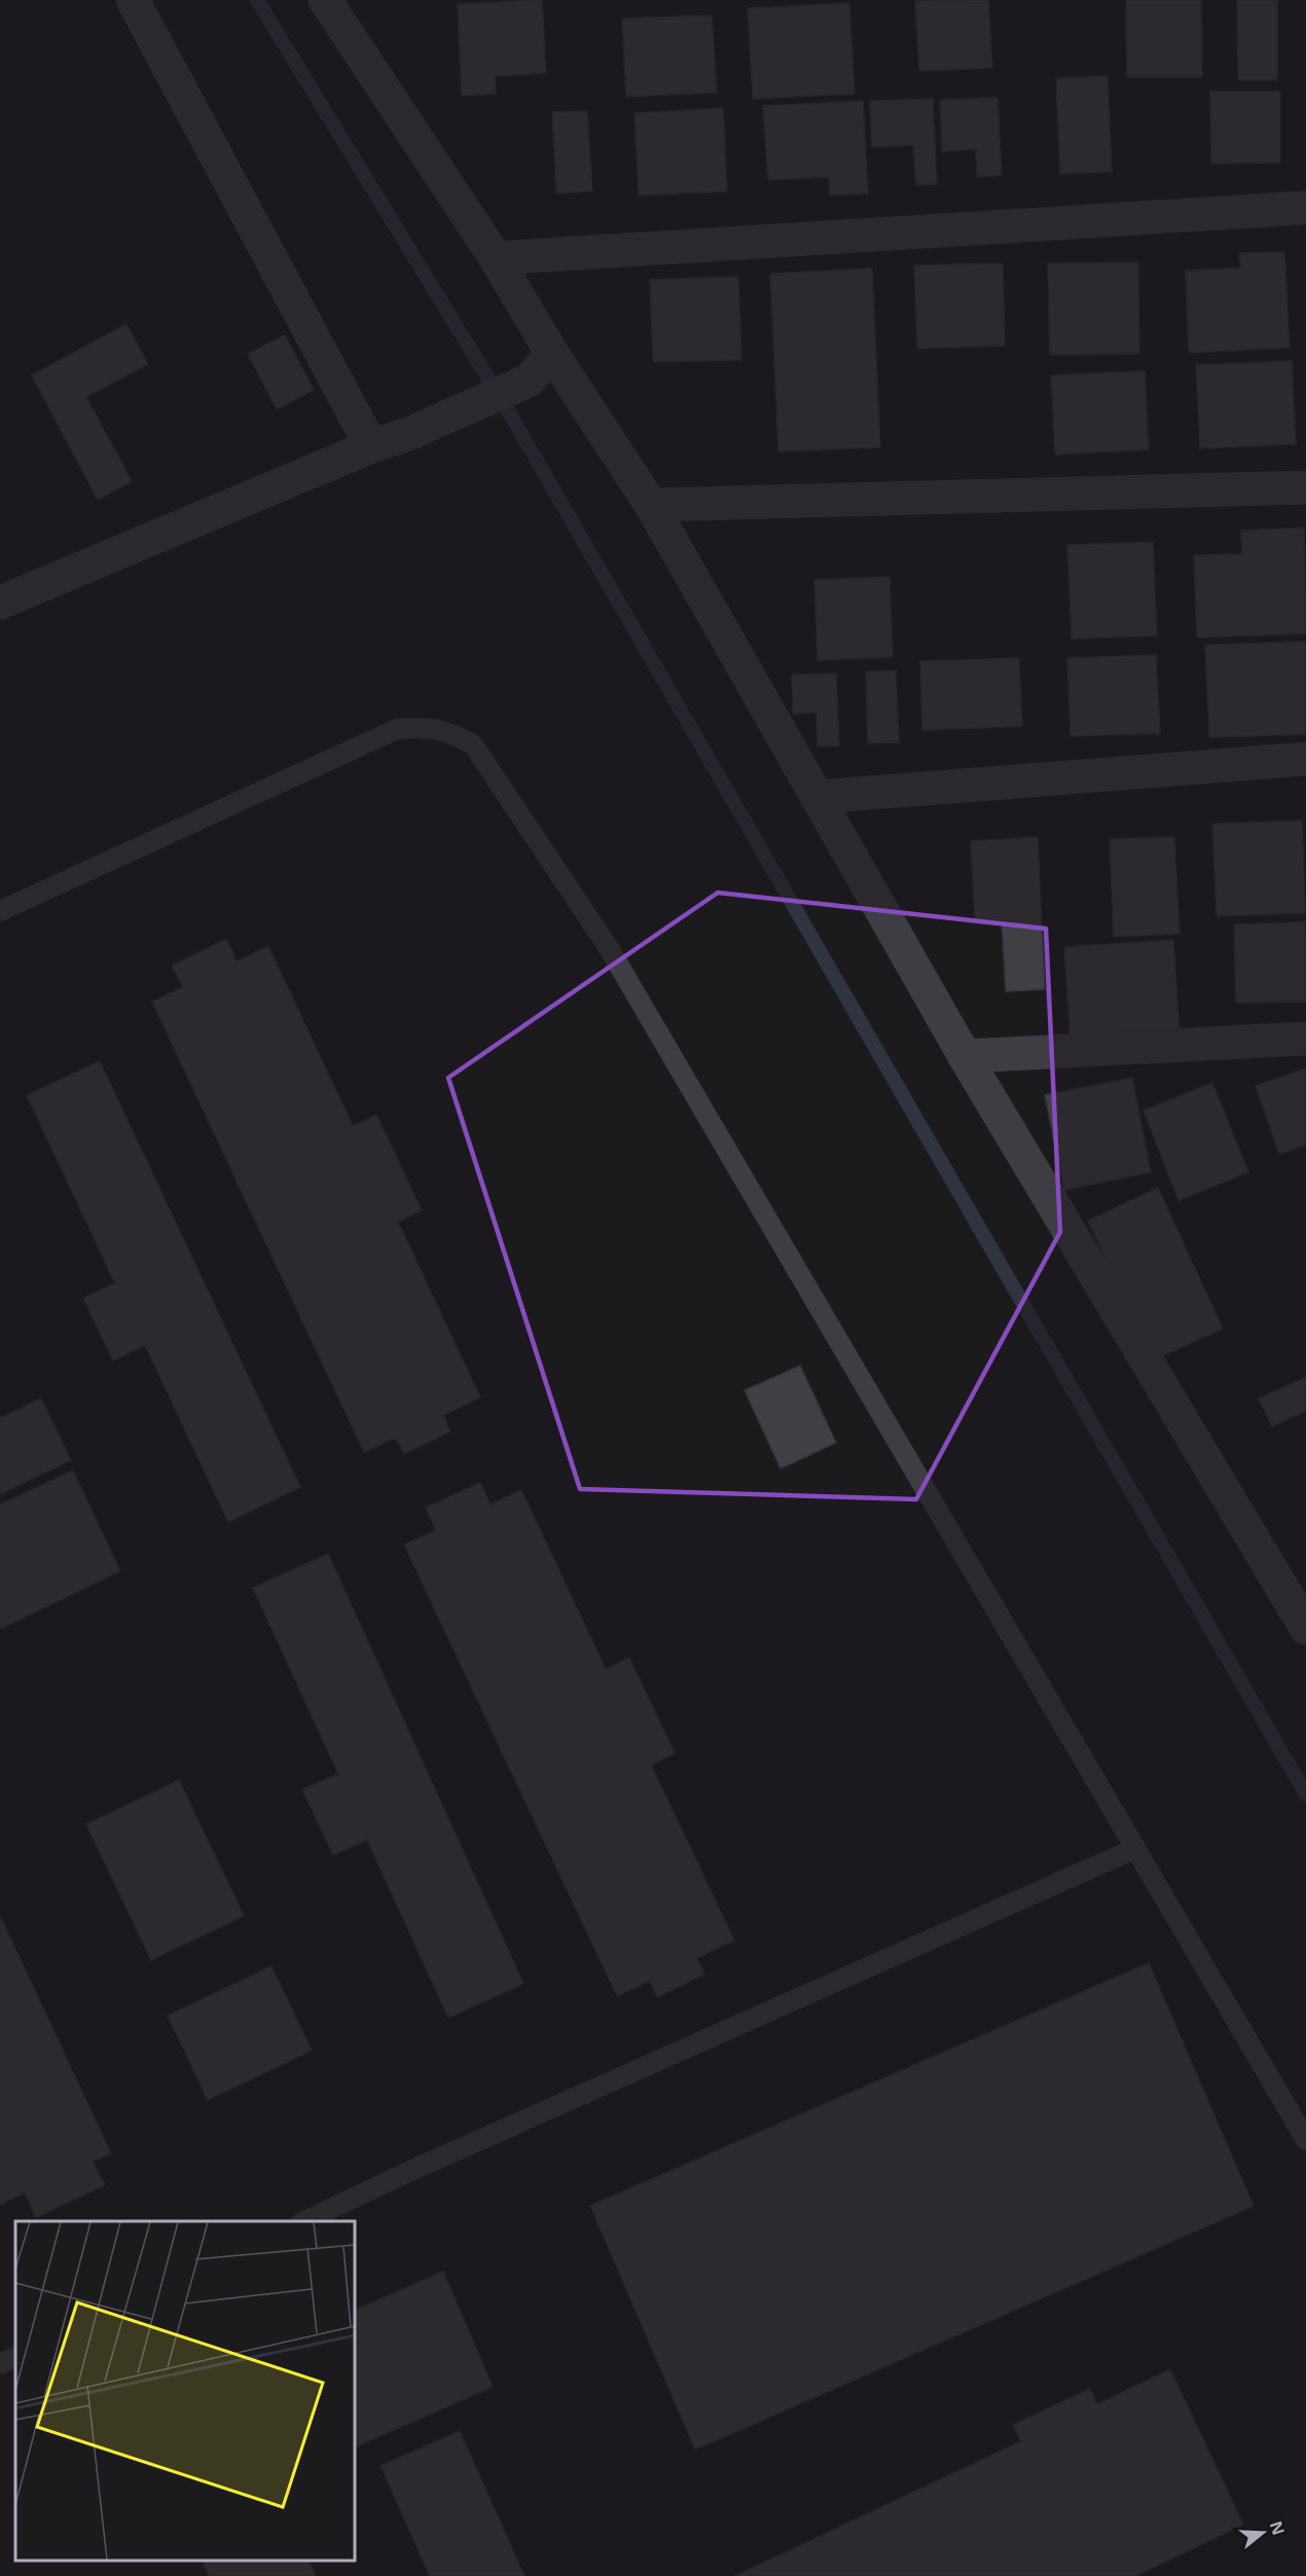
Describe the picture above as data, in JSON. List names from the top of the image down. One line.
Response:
{"north":"right"}
